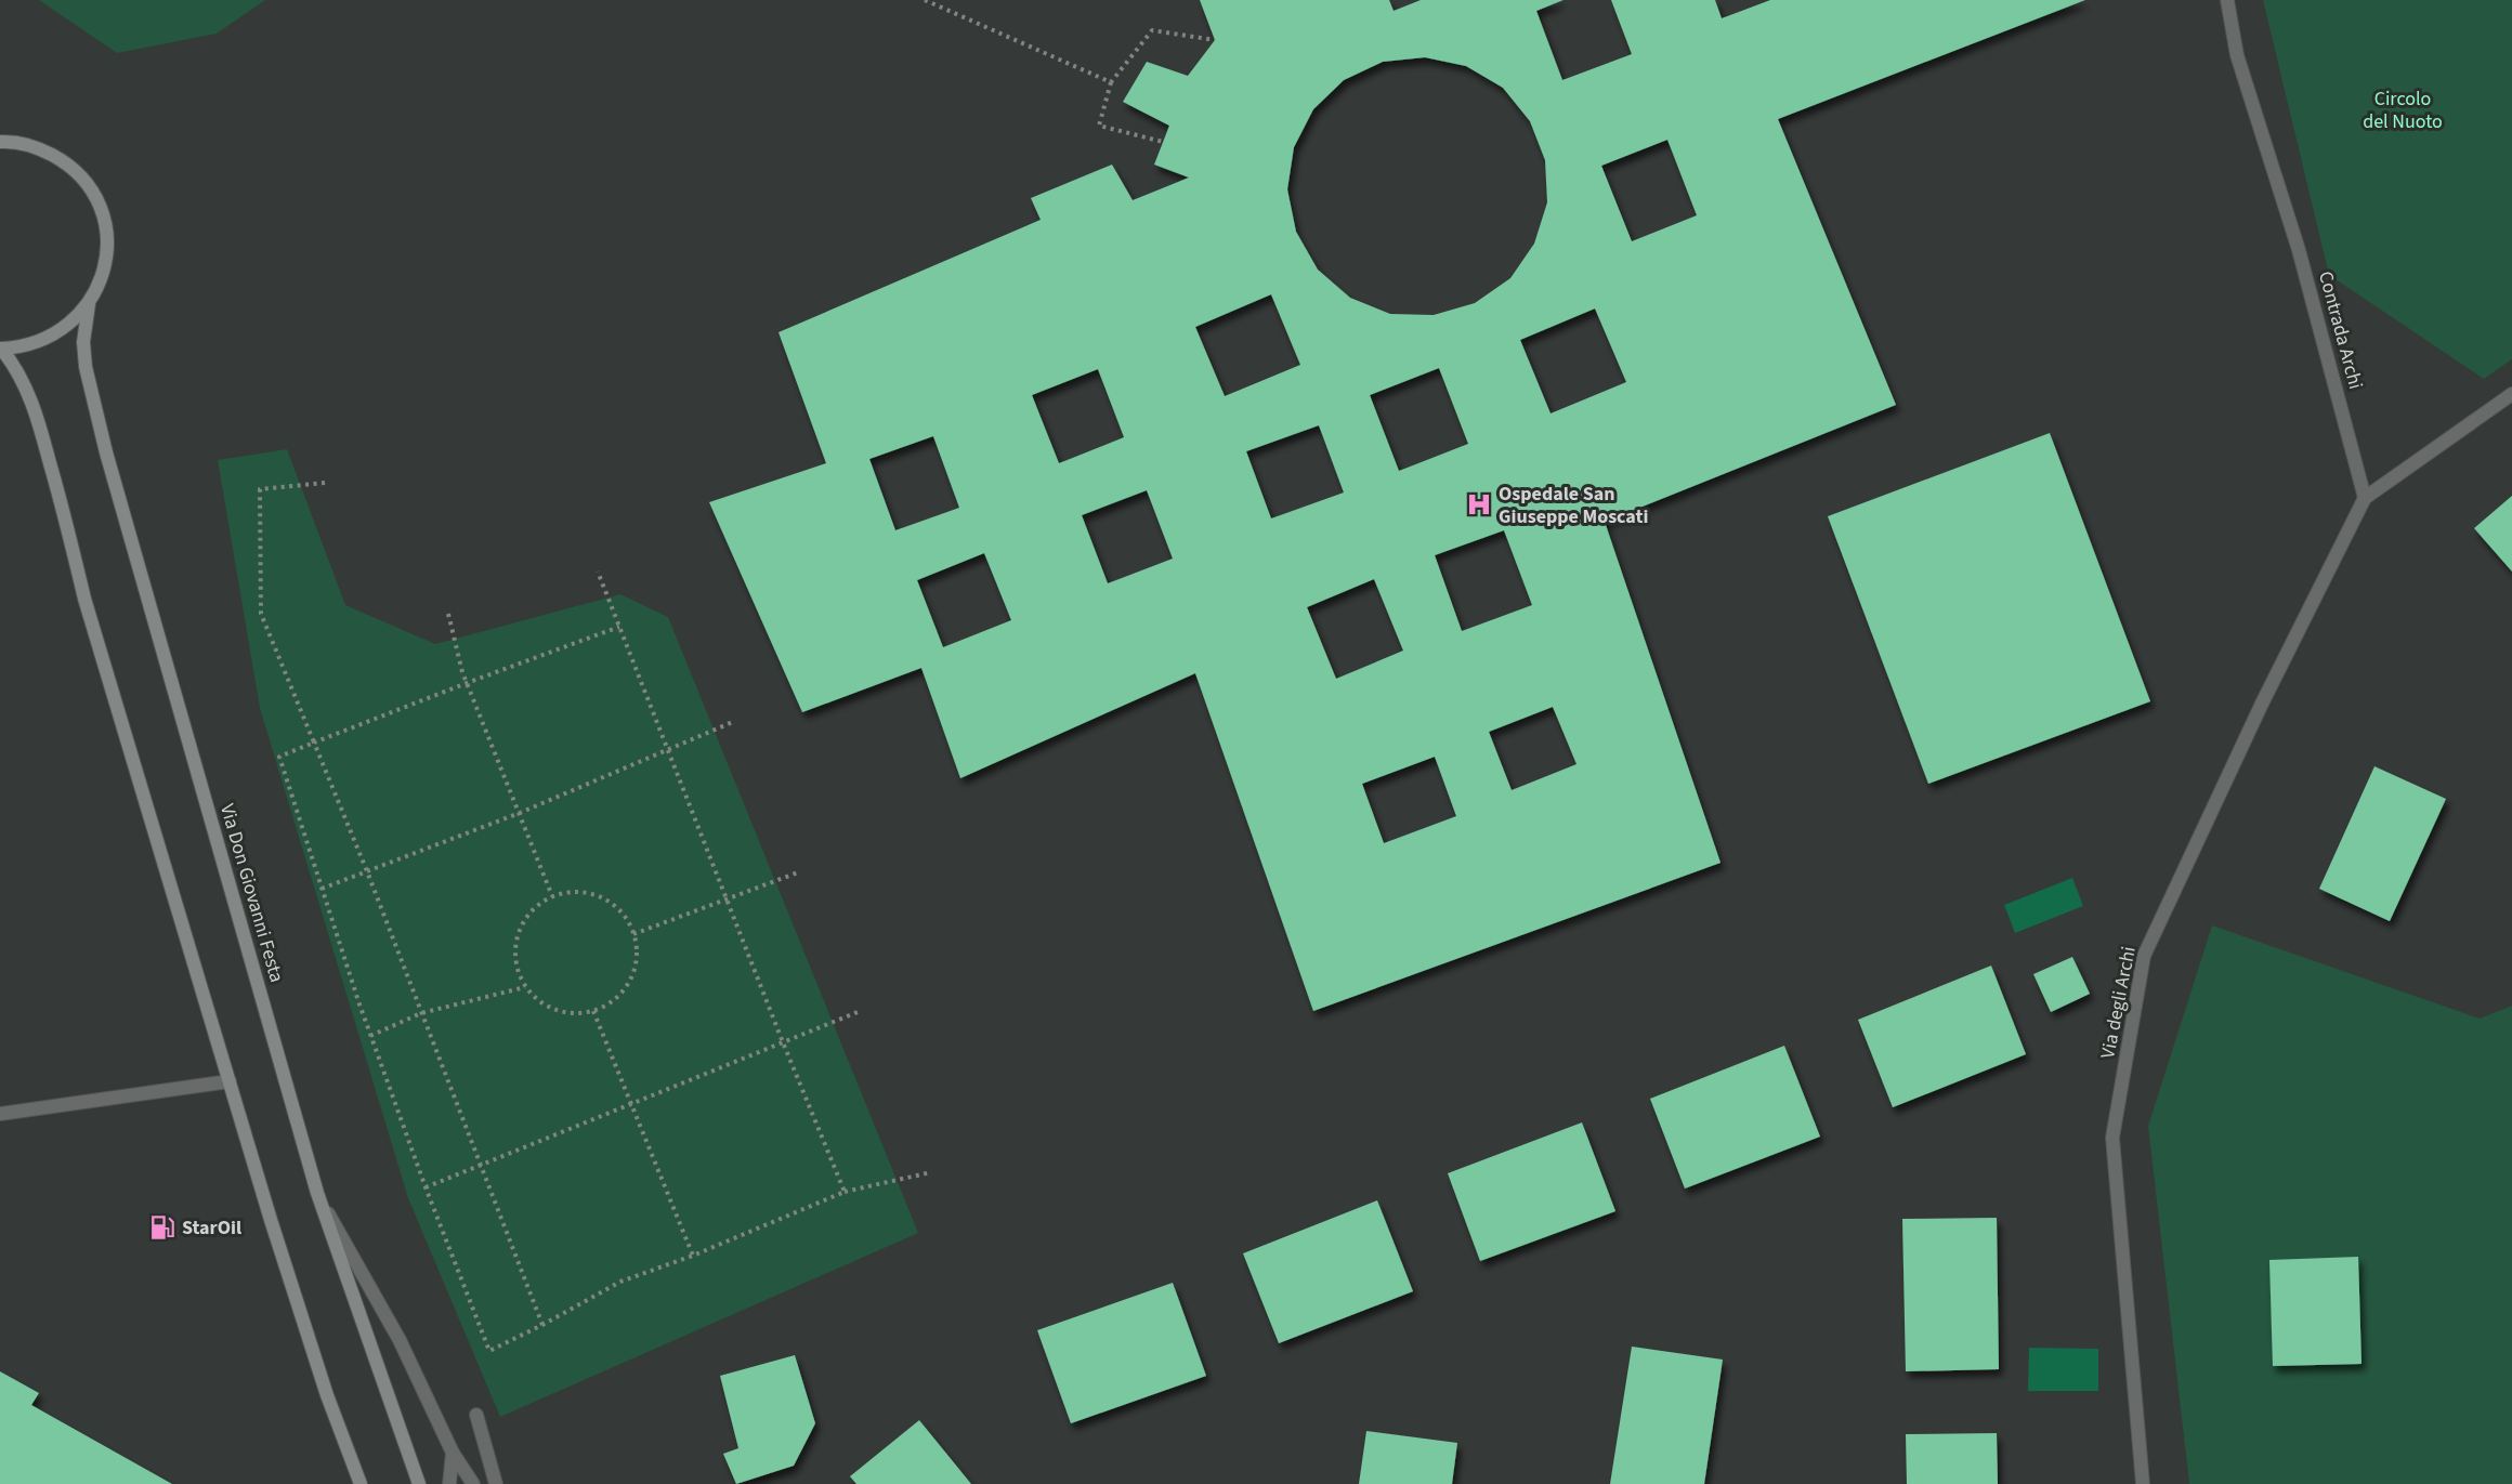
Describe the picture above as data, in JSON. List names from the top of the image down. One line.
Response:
{"streets":{"main road":["Via Don Giovanni Festa"],"street":["Contrada Archi","Via degli Archi"]},"crossings":[["Contrada Archi","Via degli Archi"]],"parks":["Circolo del Nuoto"],"places":{"hospital":["Ospedale San Giuseppe Moscati"],"fuel station":["StarOil"]}}
